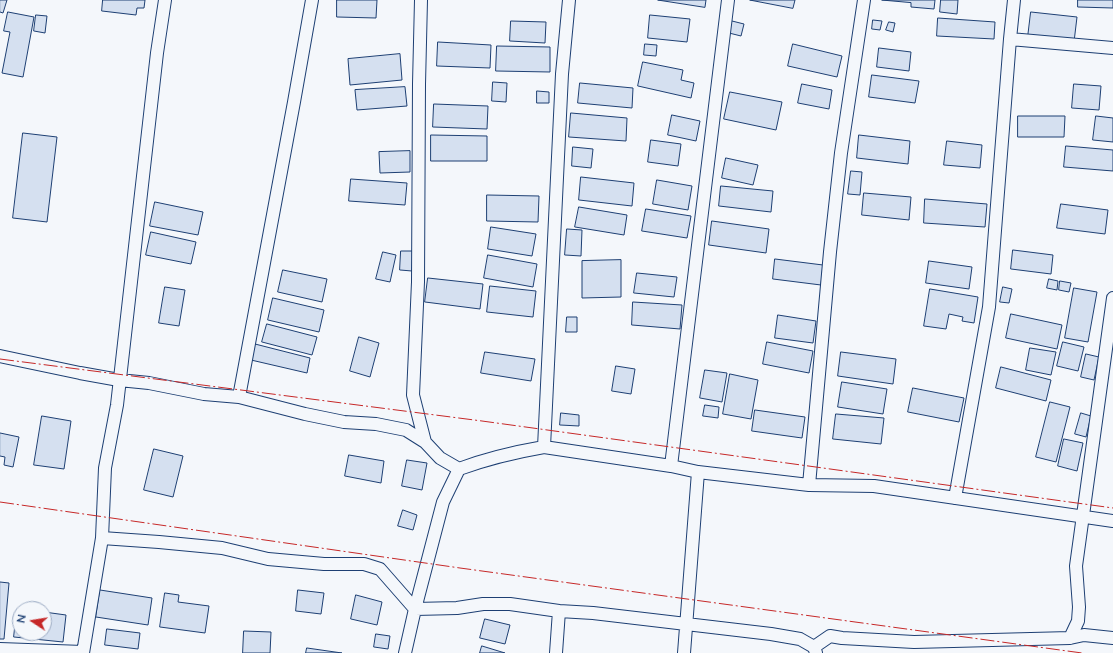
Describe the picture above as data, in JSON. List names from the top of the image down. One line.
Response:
{"north":"left"}
